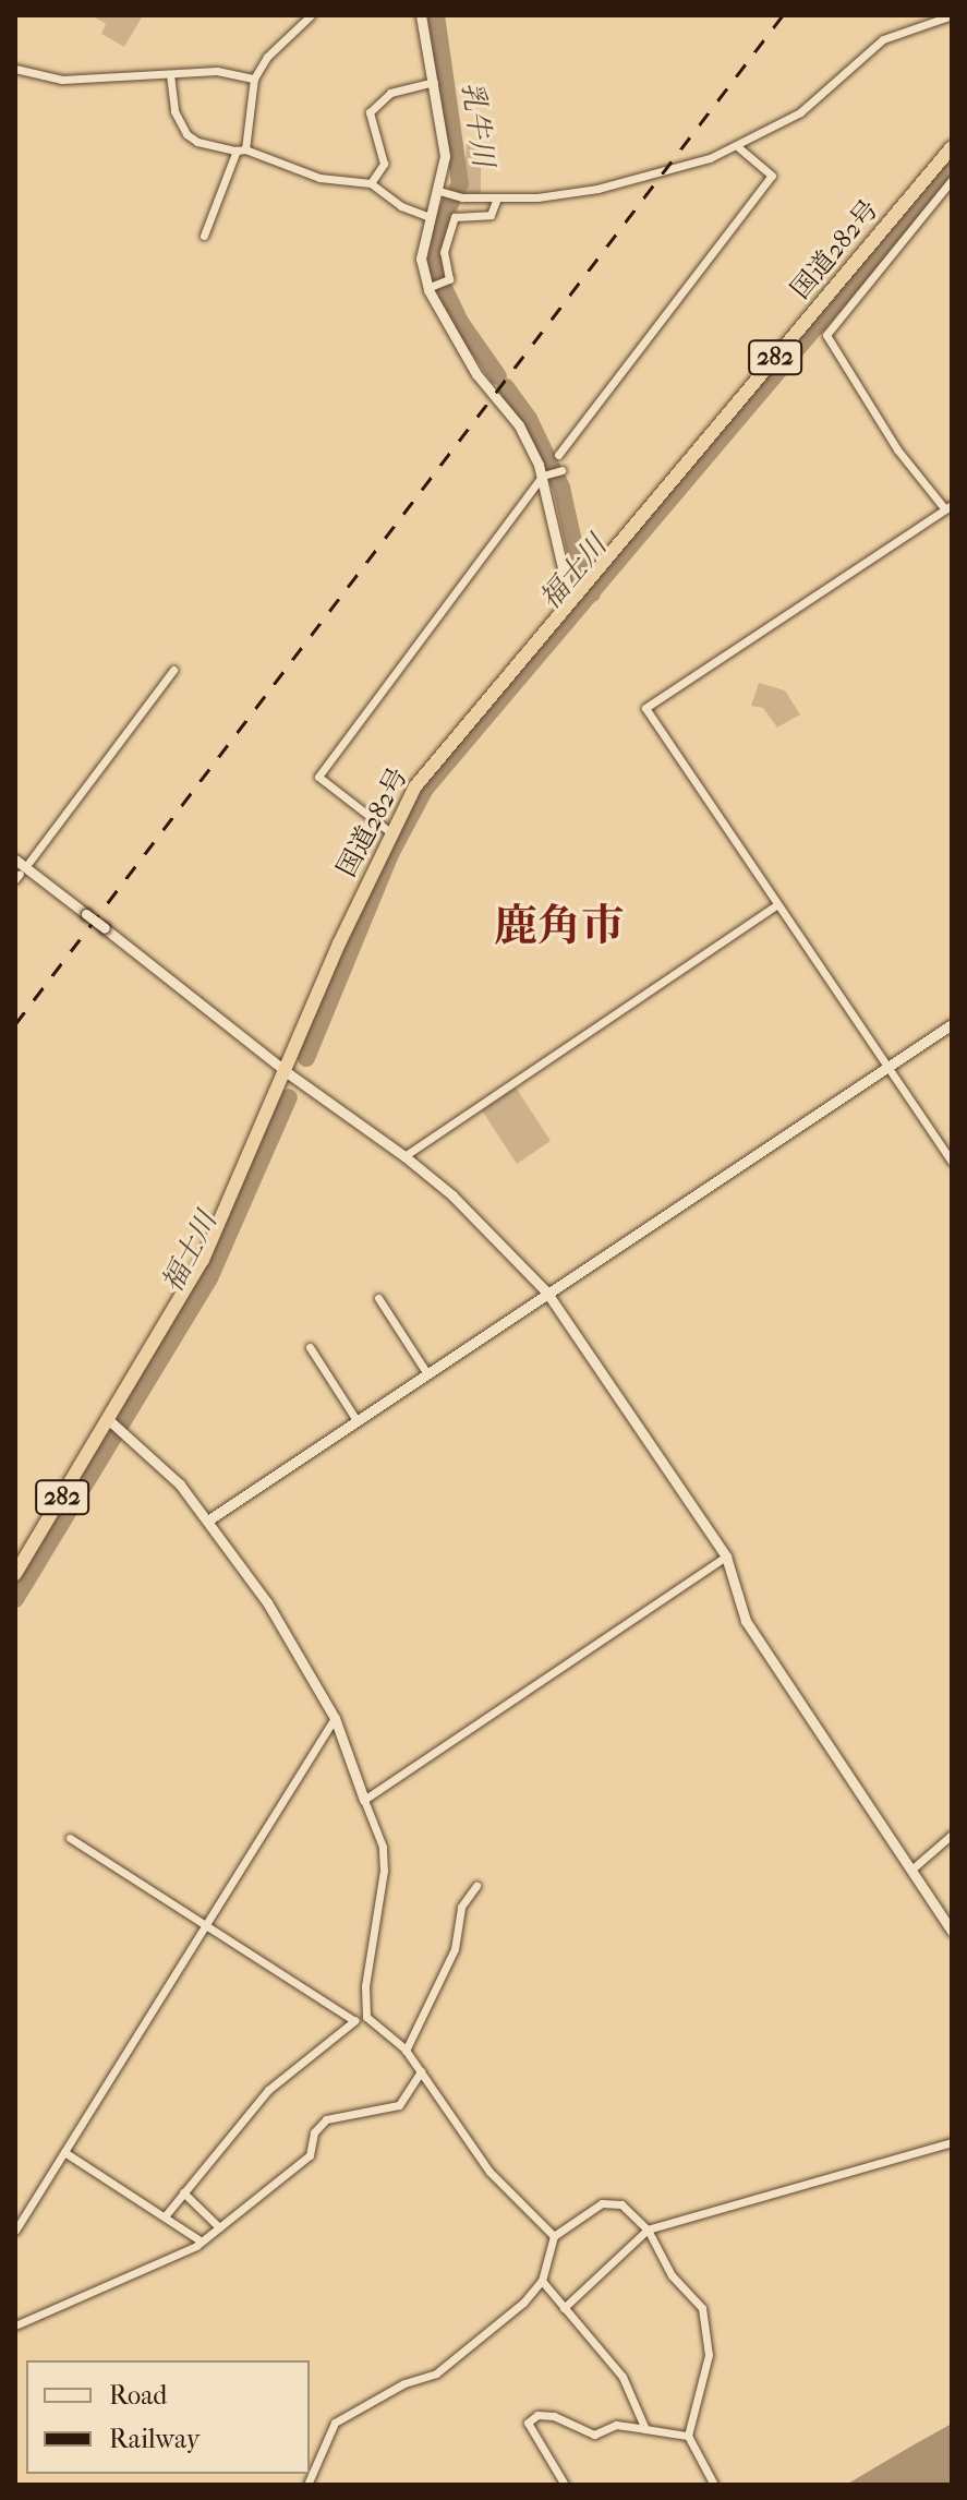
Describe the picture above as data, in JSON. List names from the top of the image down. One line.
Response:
{"streets":{"highway":["国道282号","282"]},"districts":["鹿角市"],"water":["乳牛川","福士川"],"legend":["Road","Railway"]}
